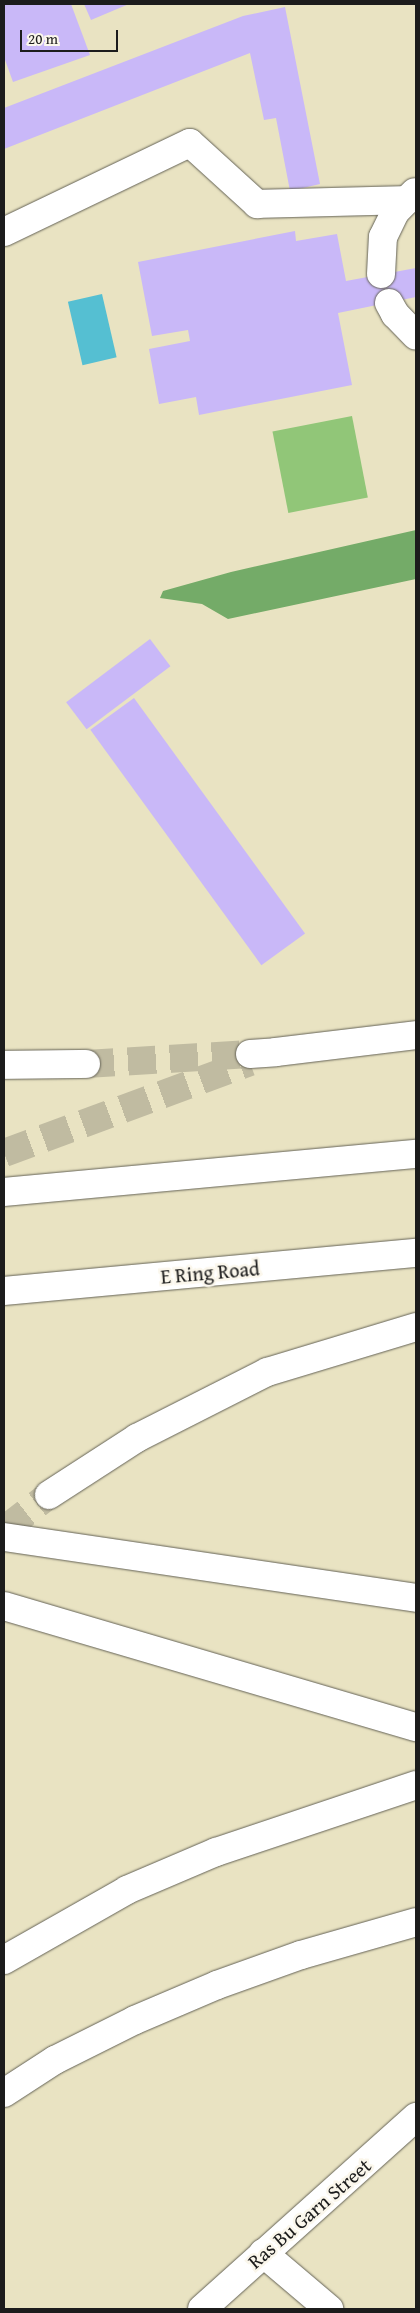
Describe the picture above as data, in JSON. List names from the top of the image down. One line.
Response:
{"streets":{"main road":["E Ring Road","Ras Bu Garn Street"]},"scale_bar":"20 m"}
